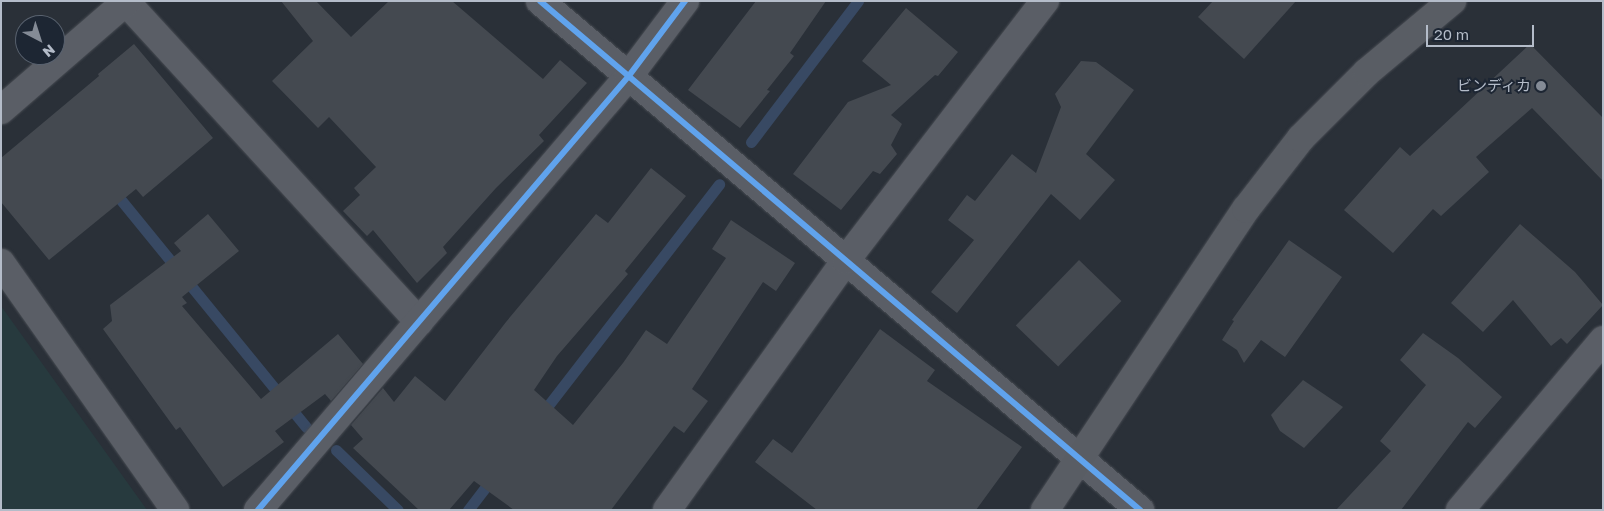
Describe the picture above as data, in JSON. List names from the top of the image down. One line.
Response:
{"places":["ビンディカ"],"scale_bar":"20 m","north":"bottom right"}
